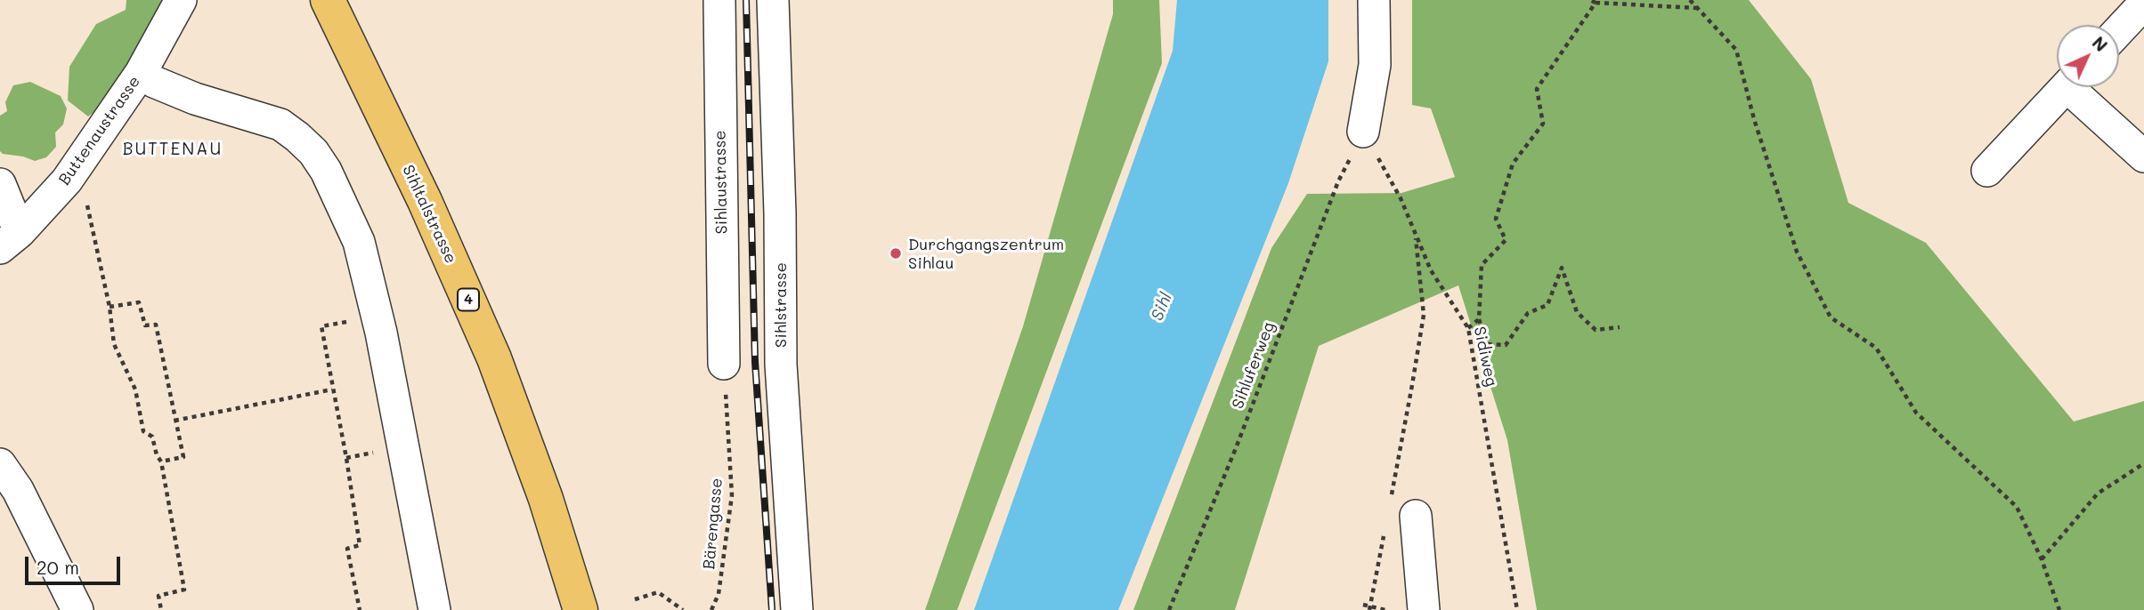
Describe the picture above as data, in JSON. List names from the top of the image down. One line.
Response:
{"streets":{"main road":["Sihltalstrasse","4"],"street":["Buttenaustrasse","Sihlaustrasse","Sihlstrasse"],"path":["Sidiweg","Sihluferweg","Bärengasse"]},"crossings":[["Sihlaustrasse","Bärengasse"],["Sidiweg","Sihluferweg"]],"districts":["BUTTENAU"],"water":["Sihl"],"places":["Durchgangszentrum Sihlau"],"scale_bar":"20 m","north":"top right"}
